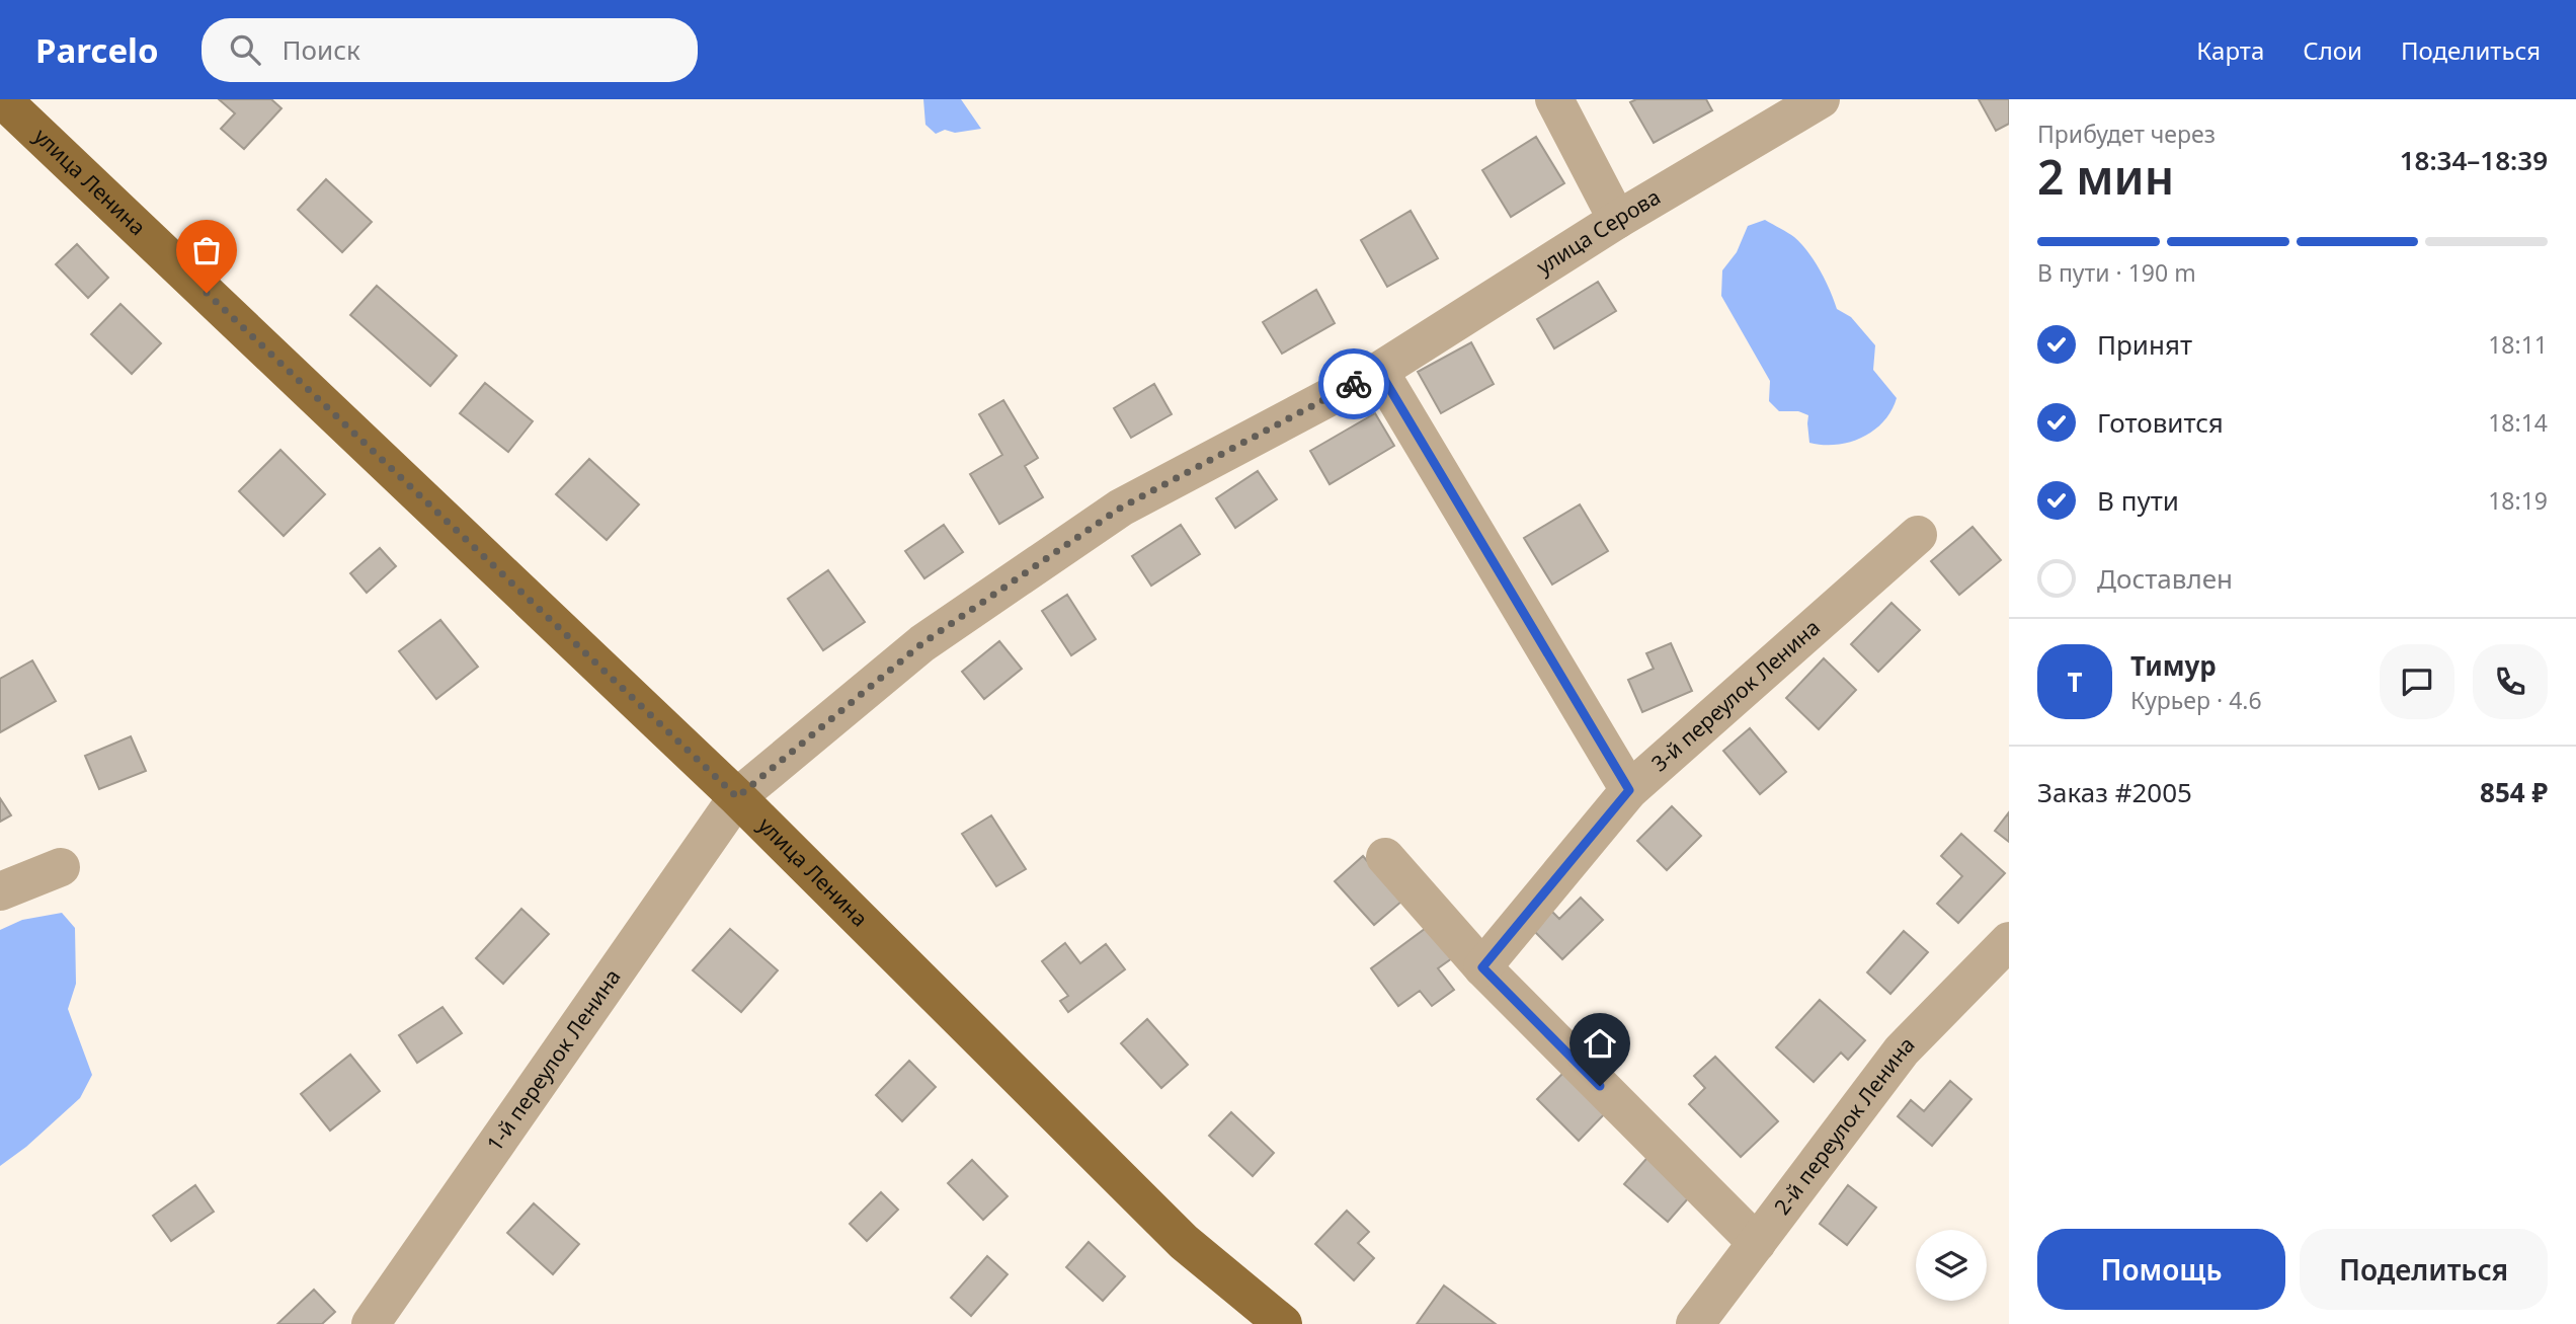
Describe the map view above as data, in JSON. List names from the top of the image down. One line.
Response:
{"streets":{"main road":["улица Ленина"],"street":["улица Серова","3-й переулок Ленина","1-й переулок Ленина","2-й переулок Ленина"]},"crossings":[["улица Ленина","улица Серова"],["улица Ленина","1-й переулок Ленина"],["улица Серова","1-й переулок Ленина"]],"page":{"header":"Parcelo","search":"Поиск","nav":["Карта","Слои","Поделиться"],"heading":["2 мин","Прибудет через","18:34–18:39"],"panel":["Тимур","Курьер · 4.6","Заказ #2005","854 ₽"],"bar":"В пути · 190 m","list":[["Принят","18:11"],["Готовится","18:14"],["В пути","18:19"],"Доставлен"],"round":"Т","buttons":["Помощь","Поделиться"]}}
